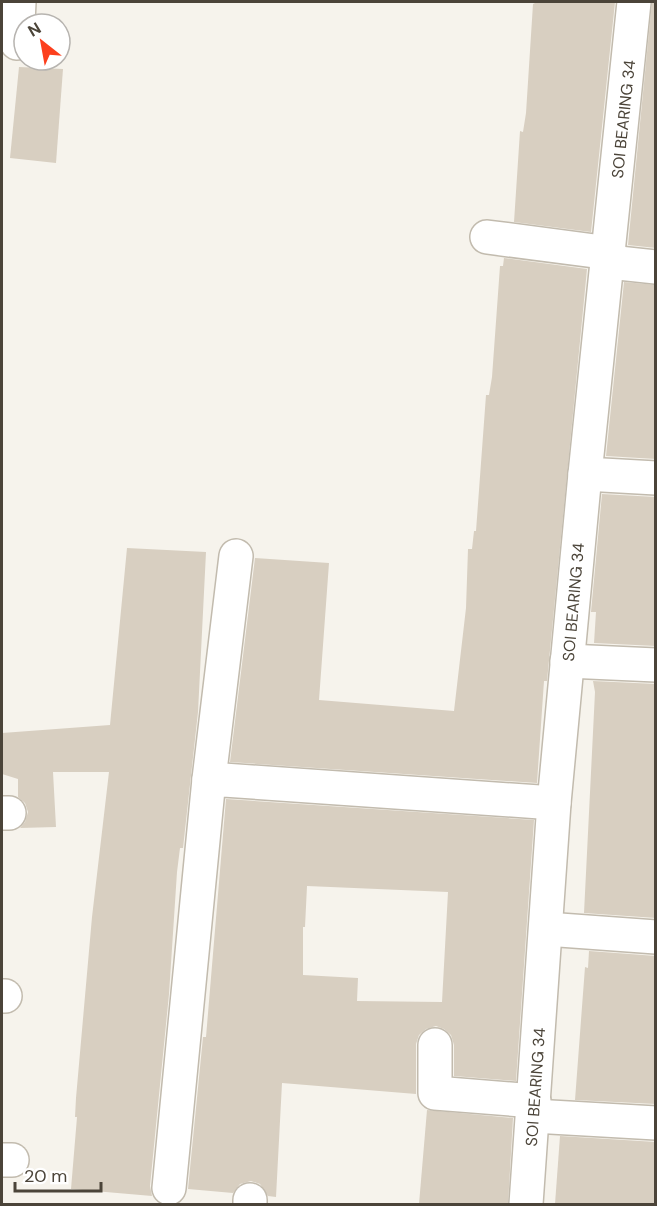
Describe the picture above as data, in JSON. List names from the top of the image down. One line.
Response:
{"streets":{"street":["SOI BEARING 34"]},"scale_bar":"20 m","north":"top left"}
